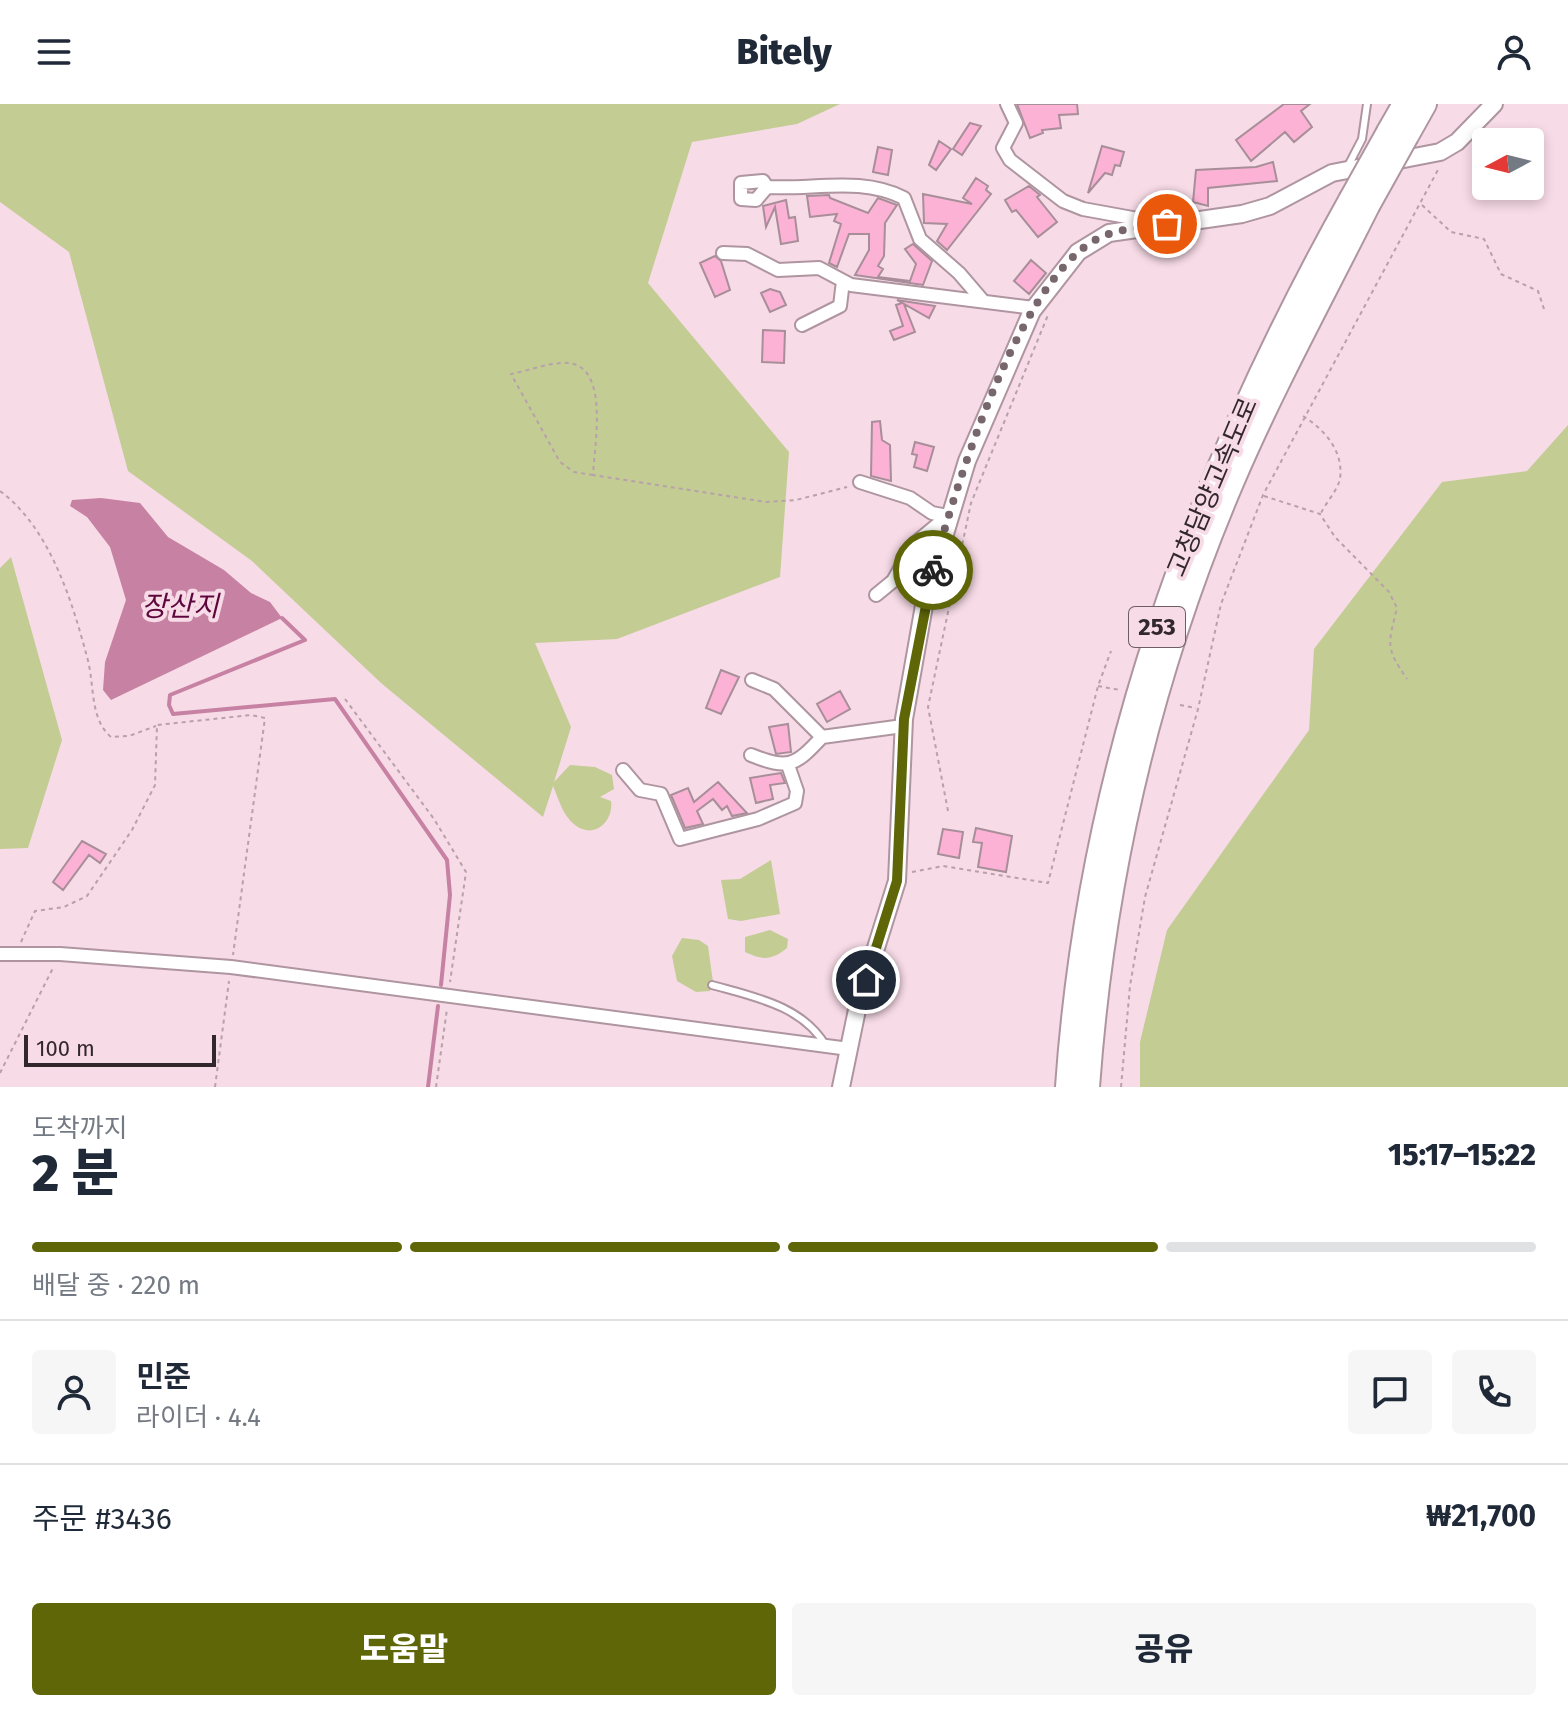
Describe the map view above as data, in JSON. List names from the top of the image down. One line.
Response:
{"streets":{"highway":["고창담양고속도로","253"]},"water":["장산지"],"scale_bar":"100 m","north":"left","page":{"header":"Bitely","scale":"100 m","heading":["2 분","도착까지","15:17–15:22"],"panel":["민준","라이더 · 4.4","주문 #3436","₩21,700"],"bar":"배달 중 · 220 m","buttons":["도움말","공유"]}}
